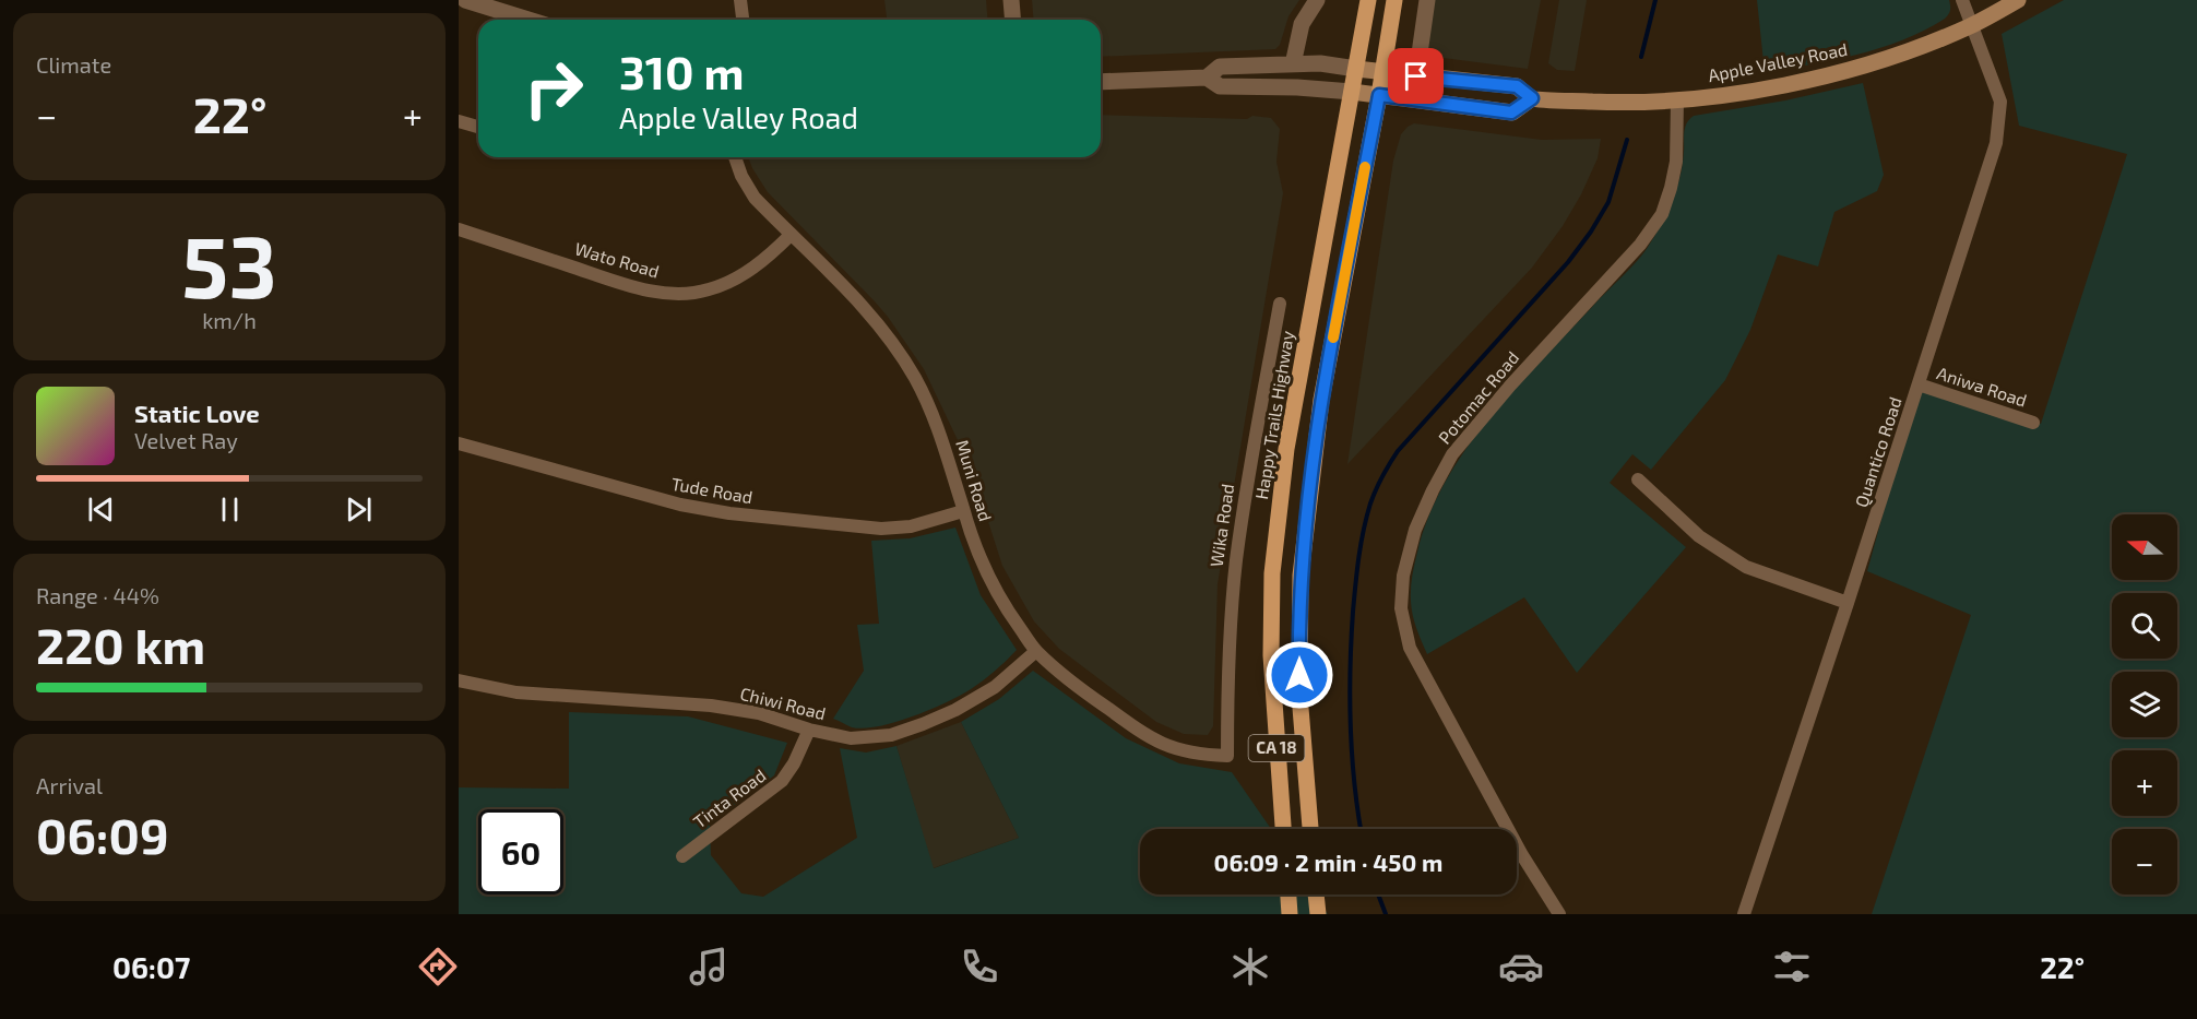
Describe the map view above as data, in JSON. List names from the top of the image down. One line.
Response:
{"streets":{"main road":["Apple Valley Road","Happy Trails Highway","CA 18"],"street":["Wato Road","Aniwa Road","Potomac Road","Quantico Road","Muni Road","Tude Road","Wika Road","Chiwi Road","Tinta Road"]},"crossings":[["Apple Valley Road","Potomac Road"],["Apple Valley Road","Happy Trails Highway"],["Apple Valley Road","Quantico Road"],["Apple Valley Road","CA 18"],["Wato Road","Muni Road"],["Aniwa Road","Quantico Road"],["Muni Road","Tude Road"],["Muni Road","Wika Road"],["Muni Road","Chiwi Road"],["Chiwi Road","Tinta Road"]],"north":"left","page":{"tile":["Climate",["53","km/h"],["Range · 44%","220 km"],["Arrival","06:09"]],"turn":["310 m","Apple Valley Road"],"heat":["−","22°","+"],"song":["Static Love","Velvet Ray"],"map_buttons":["+","−"],"limit":"60","trip":"06:09 · 2 min · 450 m","tabs":["06:07","22°"]}}
